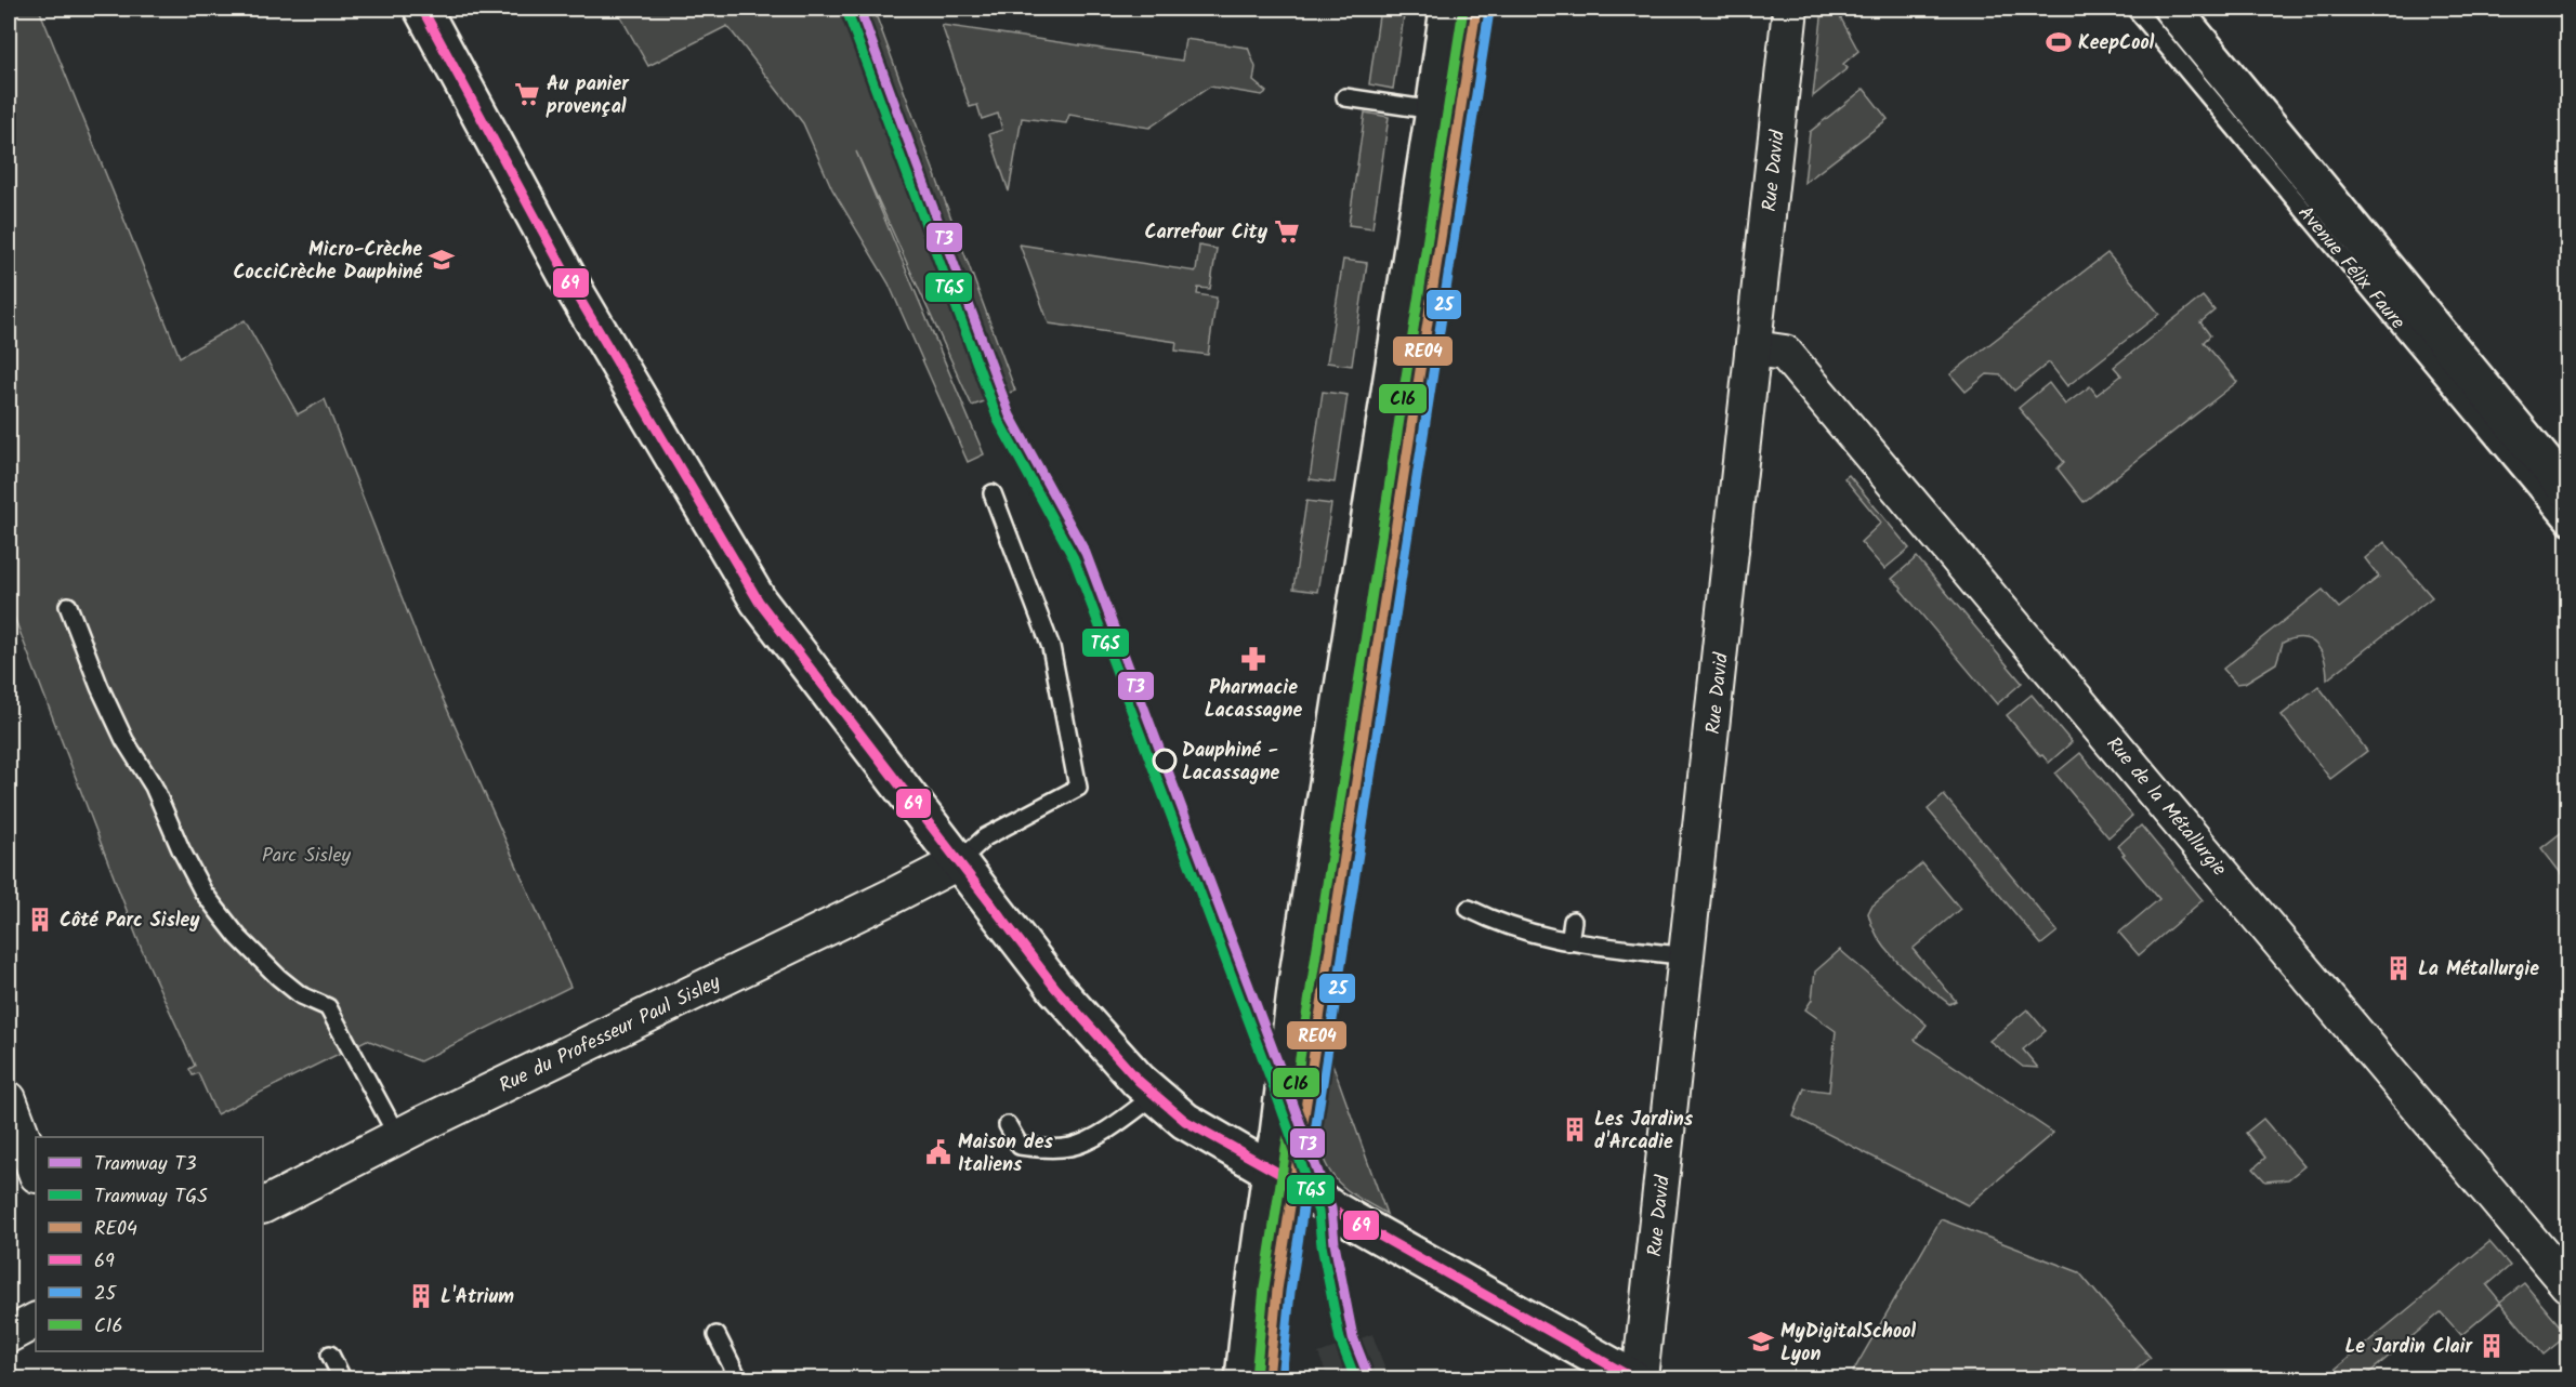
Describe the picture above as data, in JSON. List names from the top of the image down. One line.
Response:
{"streets":{"main road":["Avenue Félix Faure"],"street":["Rue David","Rue de la Métallurgie","Rue du Professeur Paul Sisley"]},"crossings":[["Rue David","Rue de la Métallurgie"]],"parks":["Parc Sisley"],"places":{"sports":["KeepCool"],"supermarket":["Au panier provençal","Carrefour City"],"school or university":["Micro-Crèche CocciCrèche Dauphiné","MyDigitalSchool Lyon"],"pharmacy":["Pharmacie Lacassagne"],"other":["Dauphiné - Lacassagne"],"building":["Côté Parc Sisley","La Métallurgie","Les Jardins d'Arcadie","L'Atrium","Le Jardin Clair"],"public building":["Maison des Italiens"]},"lines":["tram line T3","transit line RE04","transit line 69","transit line C16","transit line 25","tram line TGS"],"legend":["Tramway T3","Tramway TGS","RE04","69","25","C16"]}
